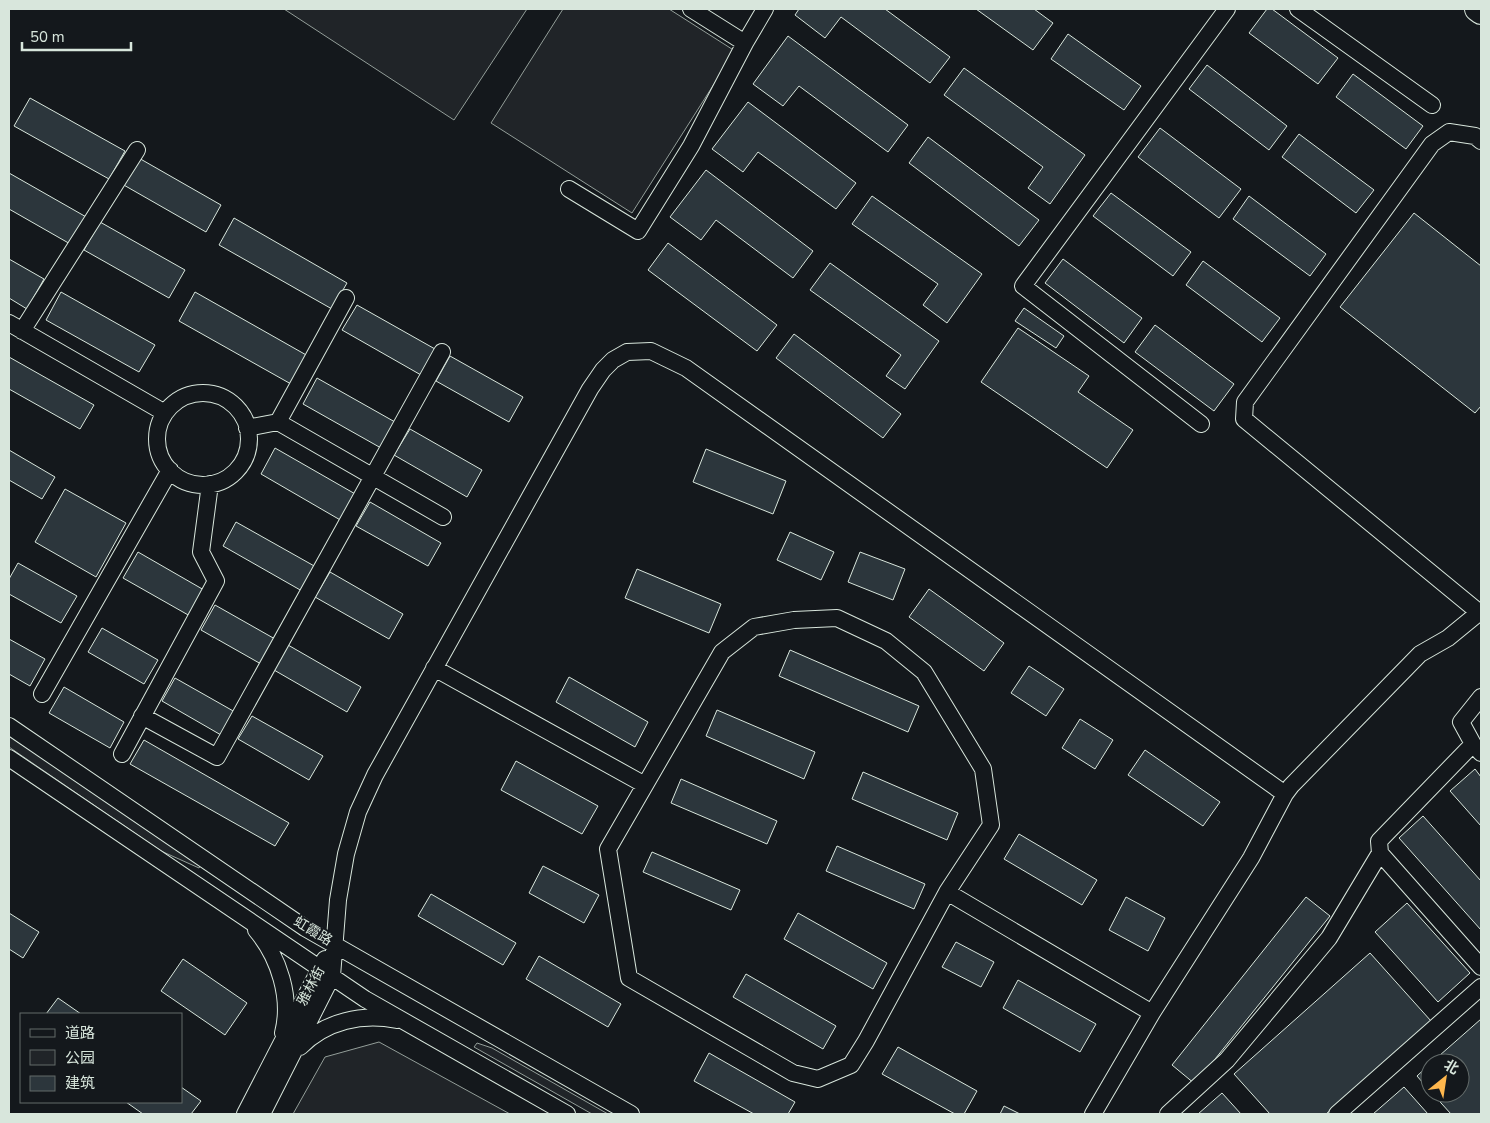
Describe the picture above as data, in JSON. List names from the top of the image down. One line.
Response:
{"streets":{"street":["虹霞路","雅林街"]},"crossings":[["虹霞路","雅林街"]],"legend":["道路","公园","建筑"],"scale_bar":"50 m","north":"top right"}
